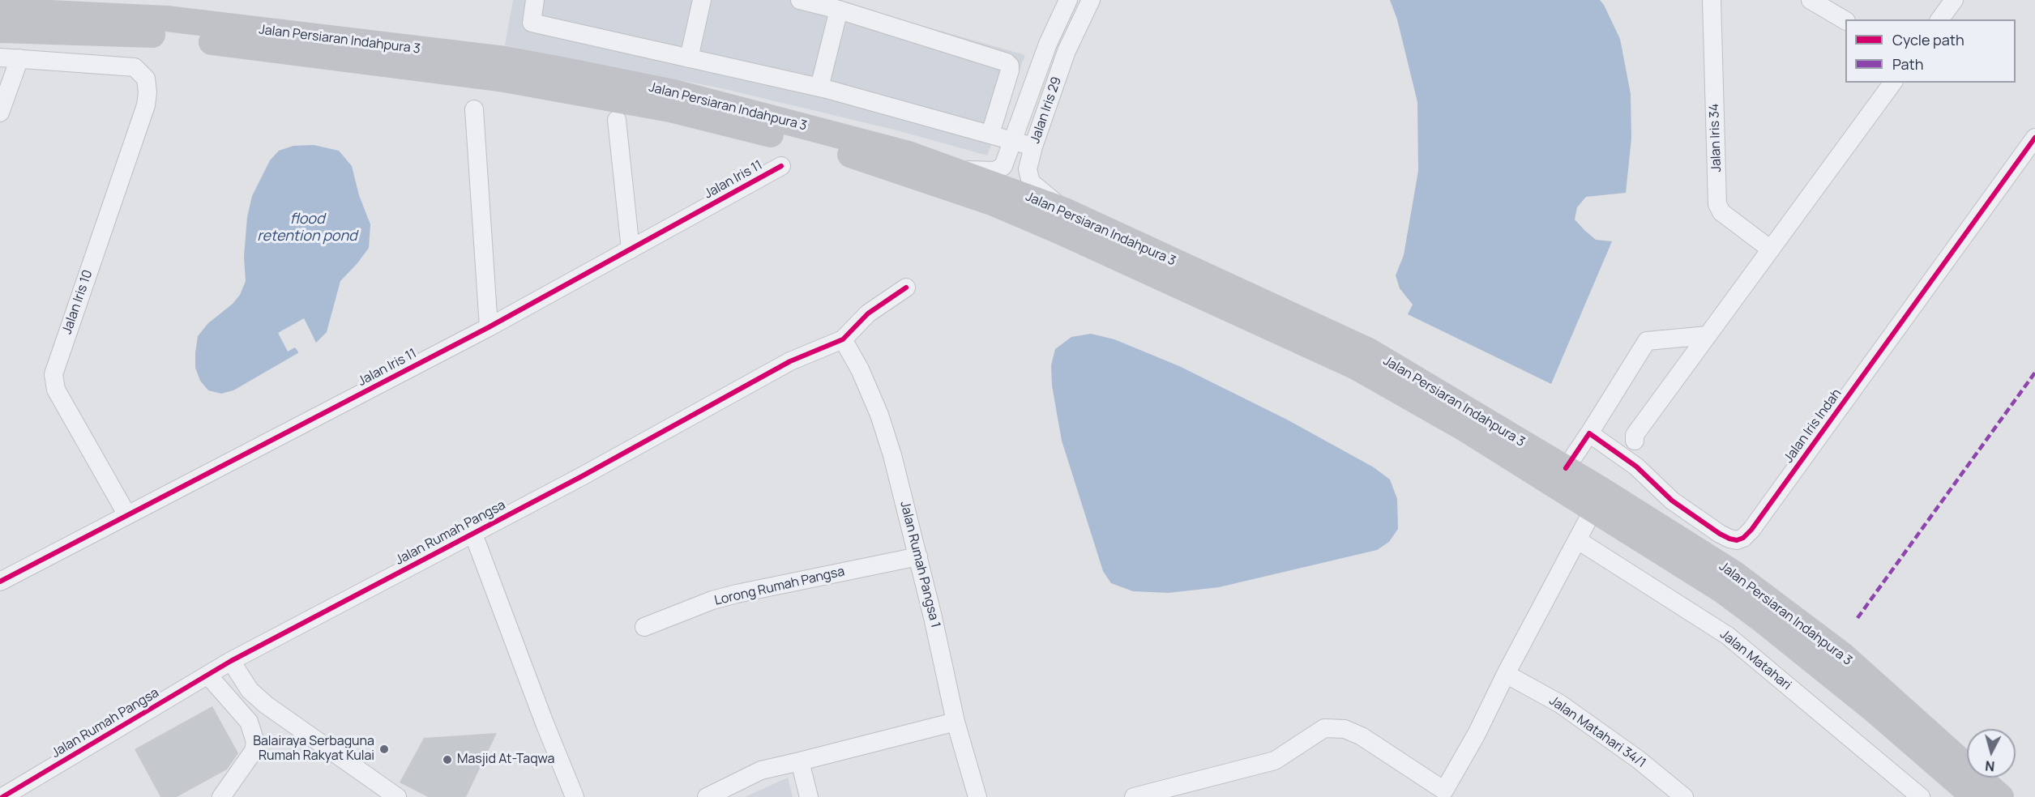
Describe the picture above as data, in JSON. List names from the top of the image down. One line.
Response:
{"streets":{"main road":["Jalan Persiaran Indahpura 3"],"street":["Jalan Iris 29","Jalan Iris 34","Jalan Iris 11","Jalan Iris 10","Jalan Iris Indah","Jalan Rumah Pangsa","Jalan Rumah Pangsa 1","Lorong Rumah Pangsa","Jalan Matahari","Jalan Matahari 34/1"]},"crossings":[["Jalan Persiaran Indahpura 3","Jalan Iris 29"],["Jalan Iris 11","Jalan Iris 10"],["Jalan Rumah Pangsa","Jalan Rumah Pangsa 1"],["Jalan Rumah Pangsa 1","Lorong Rumah Pangsa"]],"water":["flood retention pond"],"places":["Balairaya Serbaguna Rumah Rakyat Kulai","Masjid At-Taqwa"],"legend":["Cycle path","Path"],"north":"bottom"}
